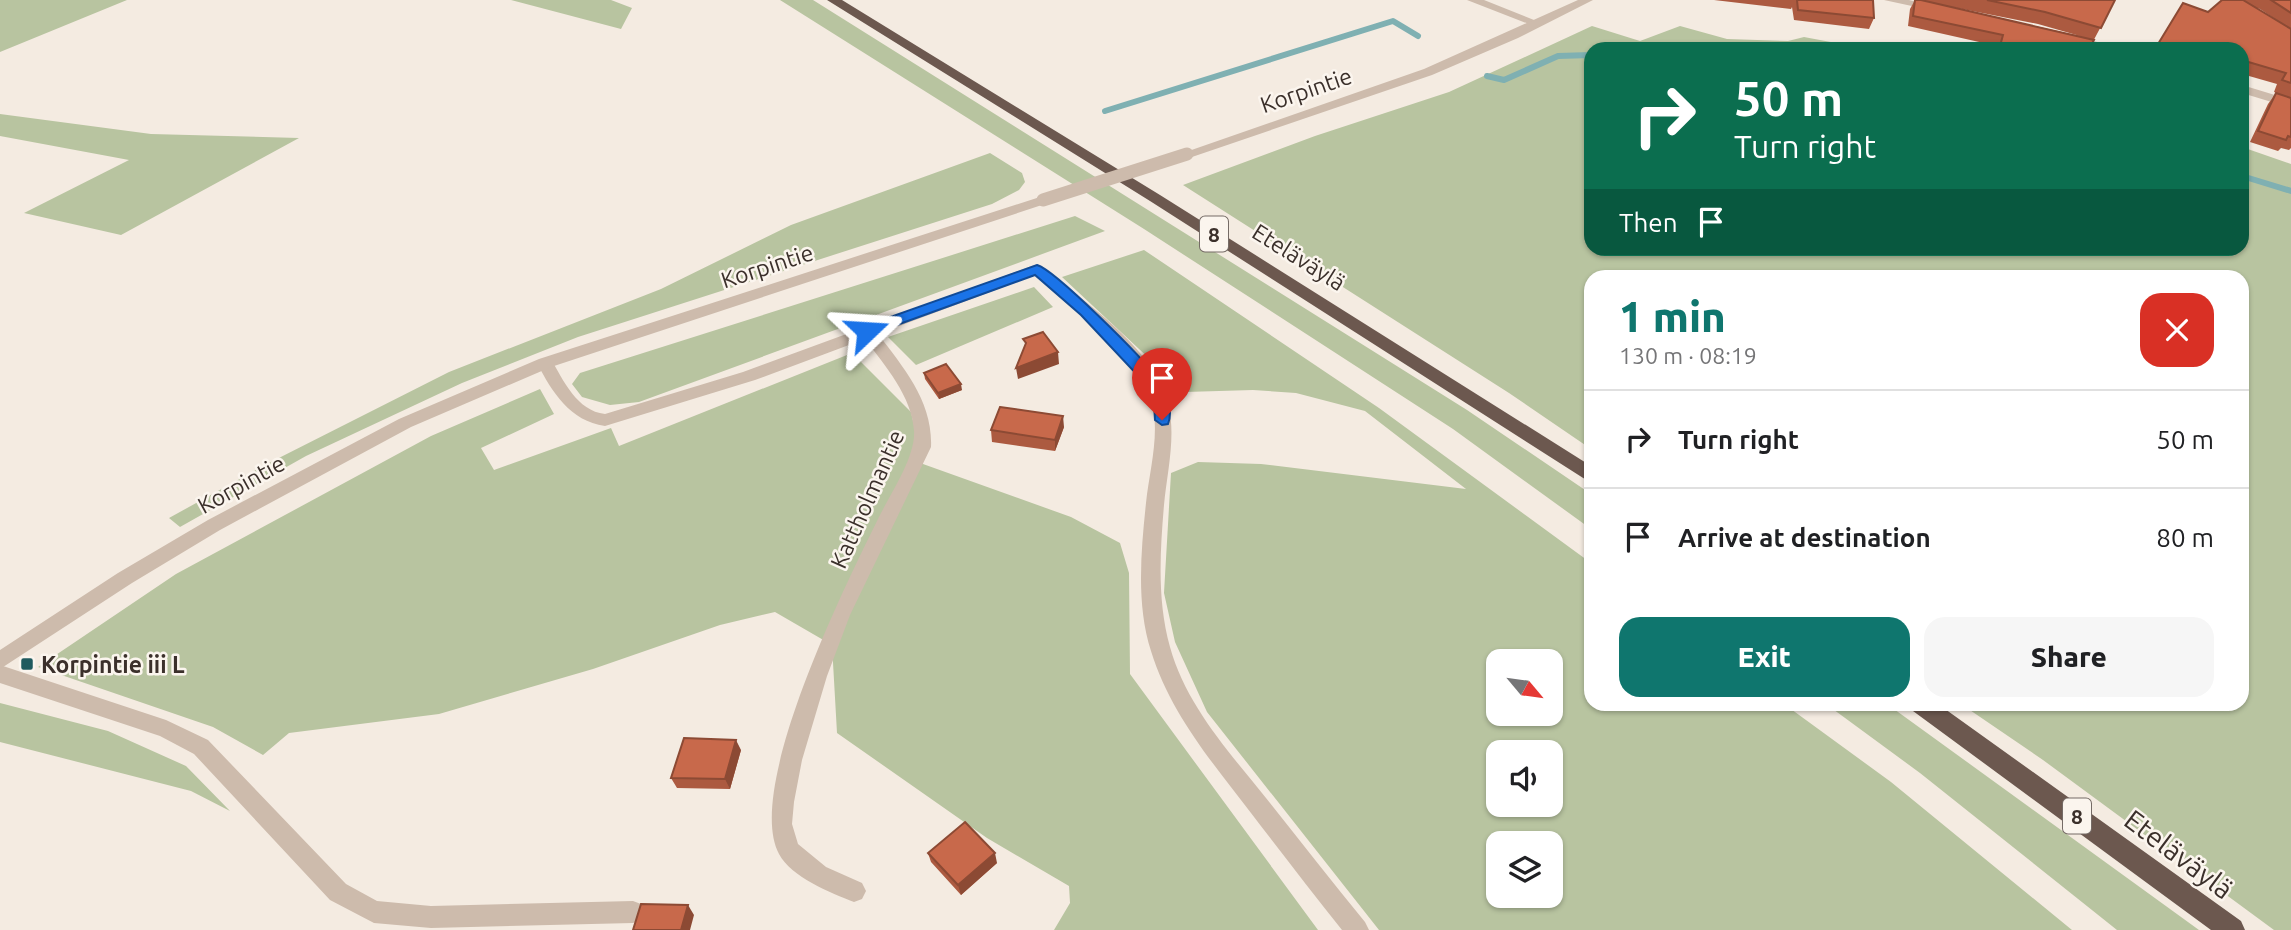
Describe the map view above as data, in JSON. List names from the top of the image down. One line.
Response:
{"streets":{"highway":["8","Eteläväylä"],"street":["Korpintie","Kattholmantie"]},"places":{"transit":["Korpintie iii L"]},"north":"bottom right","page":{"turn":["50 m","Turn right"],"then":"Then","heading":["1 min","130 m · 08:19"],"list":[{"name":"Turn right","value":"50 m"},{"name":"Arrive at destination","value":"80 m"}],"buttons":["Exit","Share"]}}
